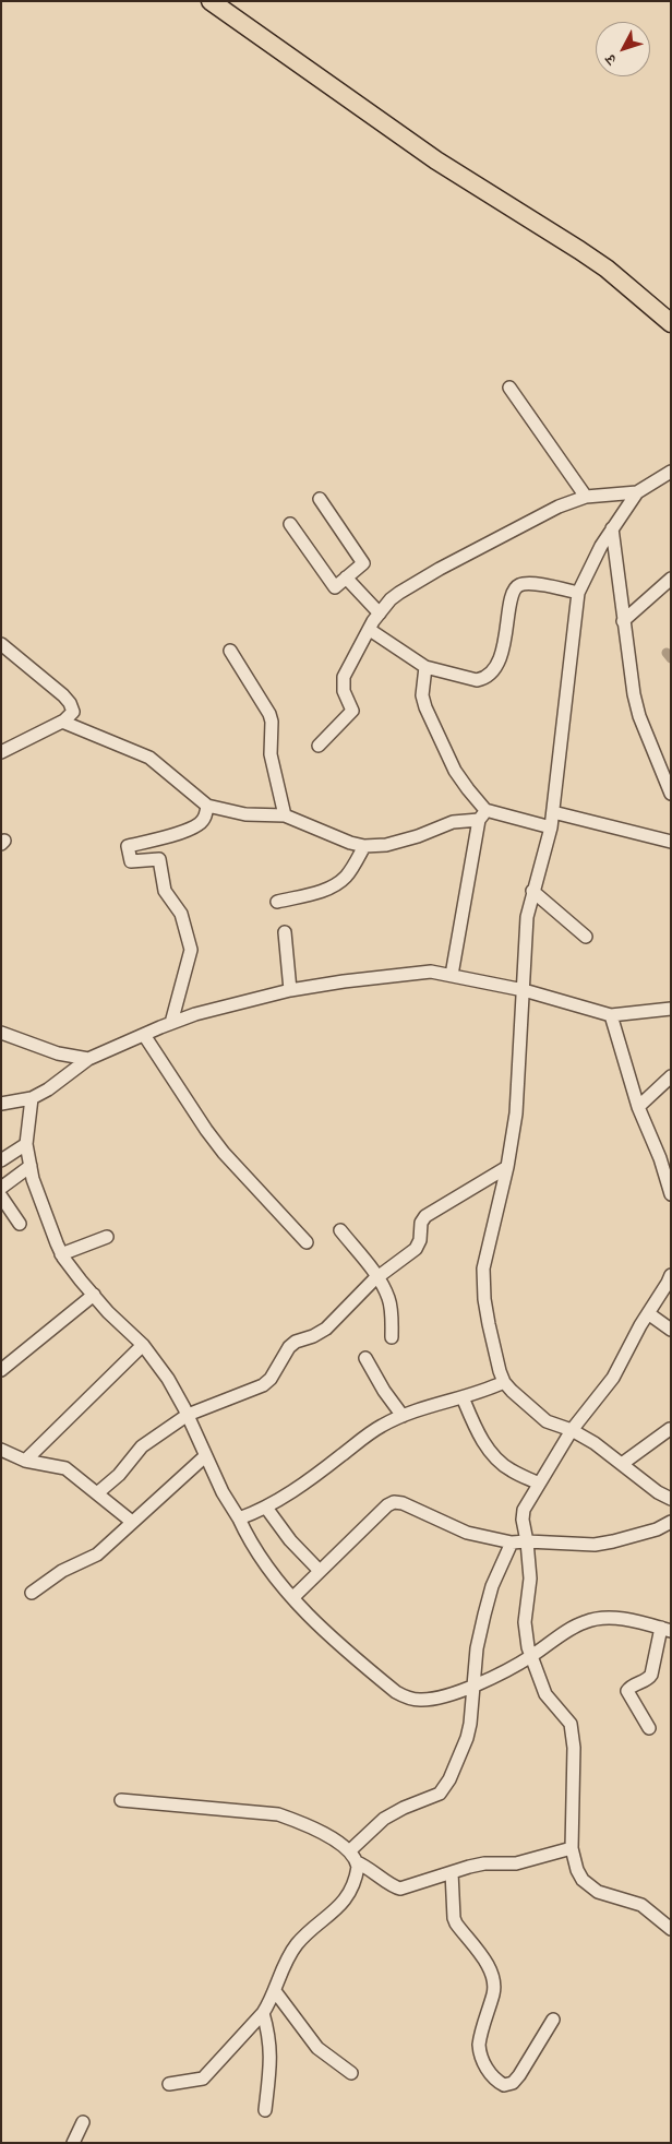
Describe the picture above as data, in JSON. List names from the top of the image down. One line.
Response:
{"north":"bottom left"}
